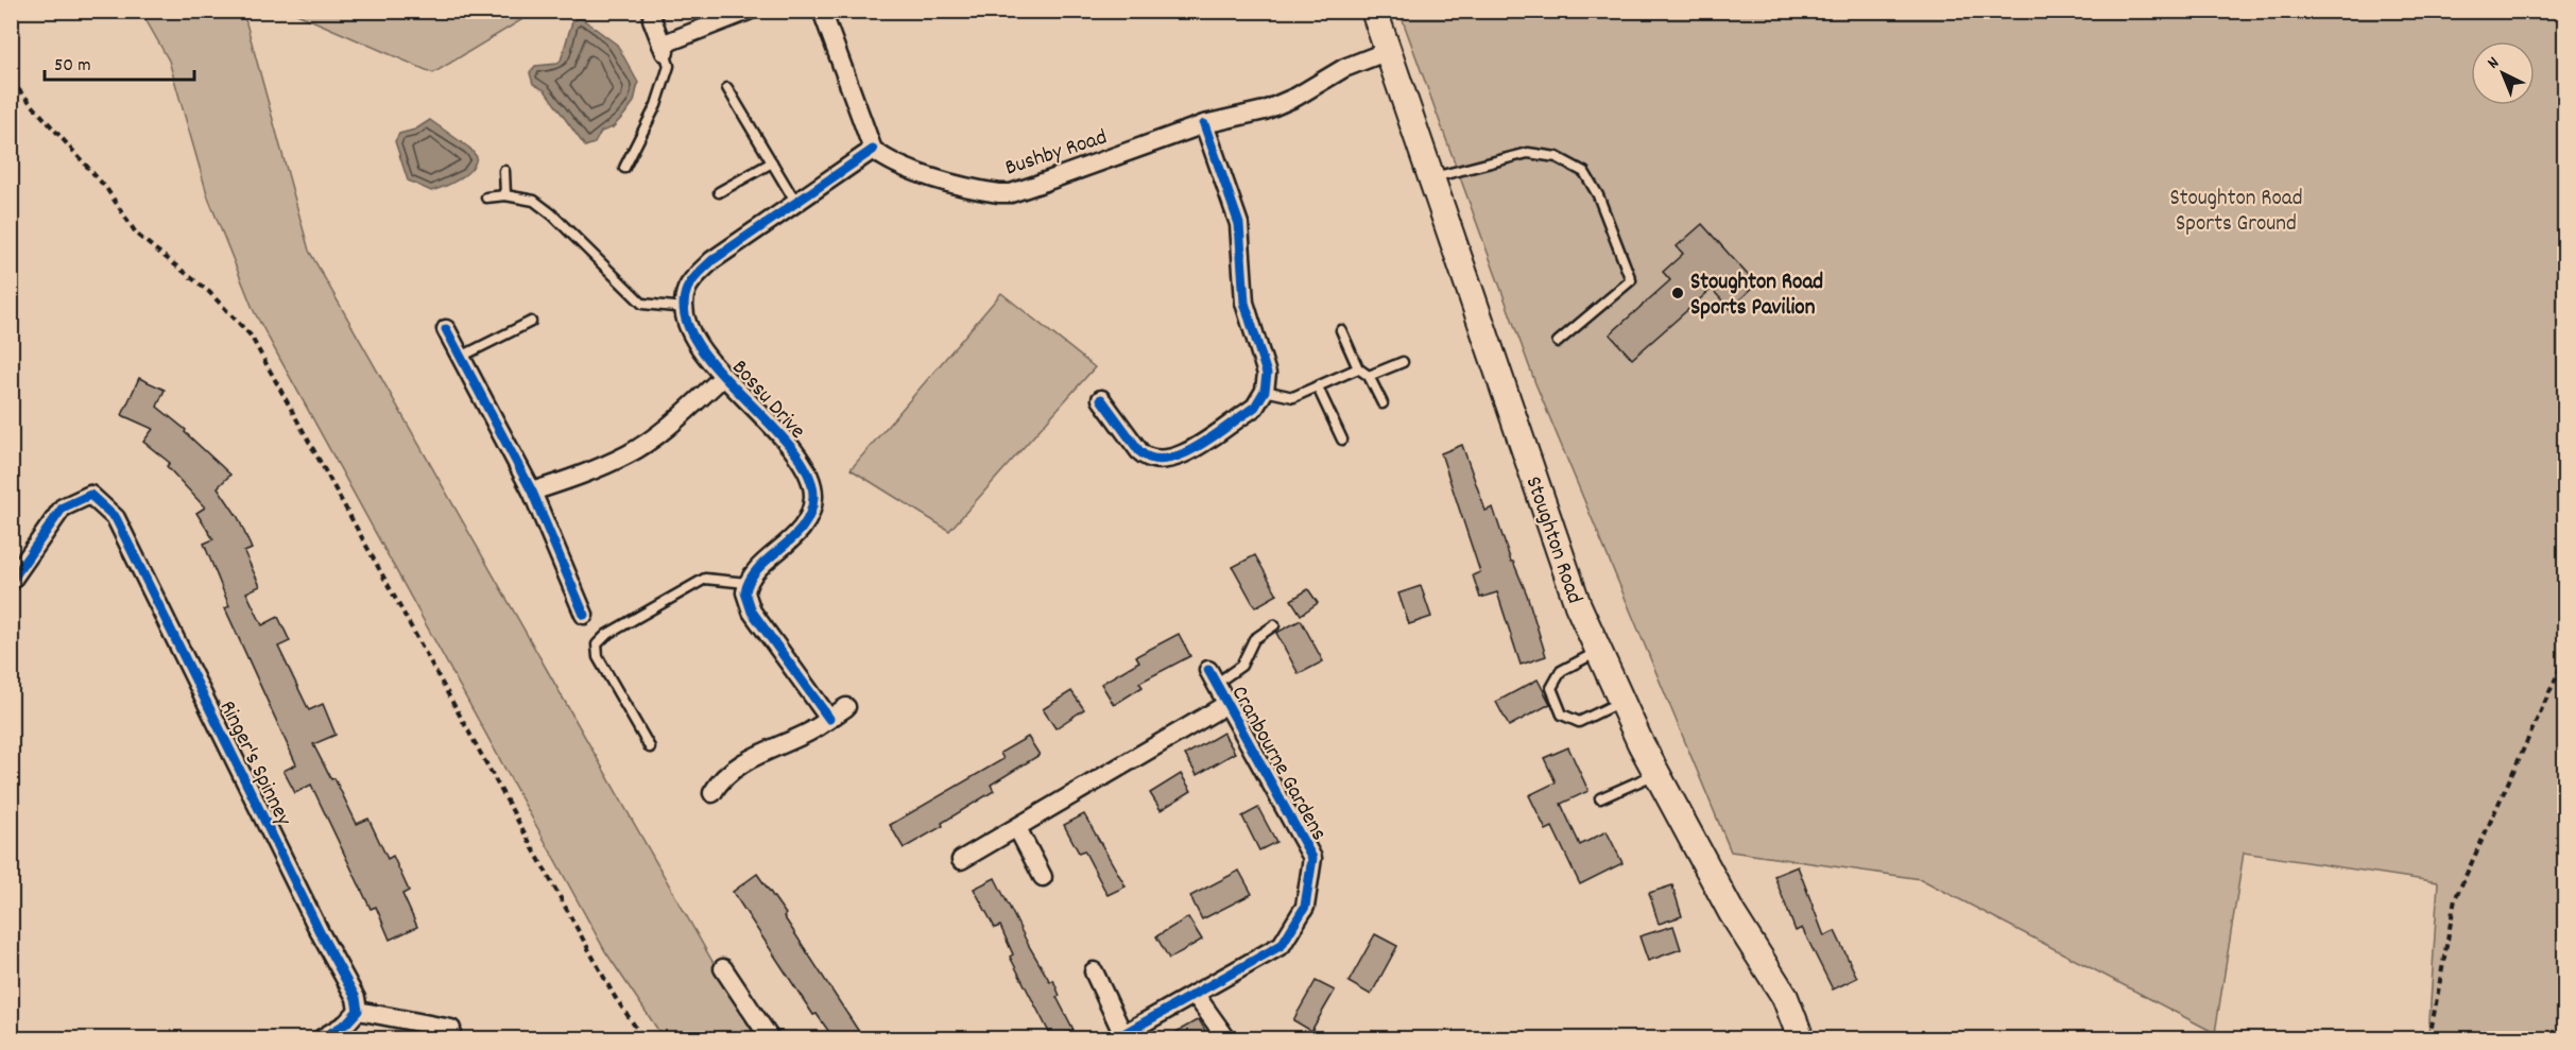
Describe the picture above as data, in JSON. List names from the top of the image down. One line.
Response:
{"streets":{"main road":["Stoughton Road"],"street":["Bushby Road","Bossu Drive","Ringer's Spinney","Cranbourne Gardens"]},"crossings":[["Bushby Road","Stoughton Road"]],"parks":["Stoughton Road Sports Ground"],"places":["Stoughton Road Sports Pavilion"],"scale_bar":"50 m","north":"top left"}
